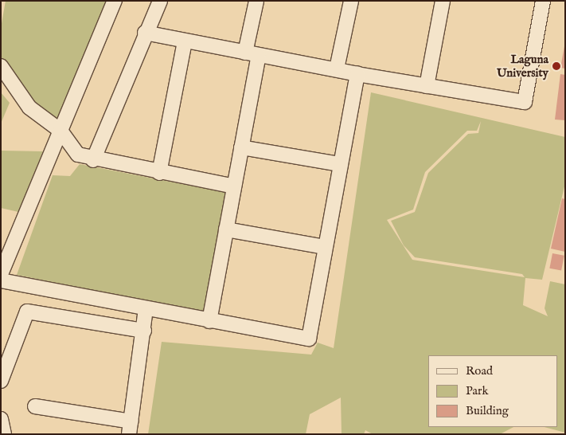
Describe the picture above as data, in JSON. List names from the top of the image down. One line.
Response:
{"places":["Laguna University"],"legend":["Road","Park","Building"]}
